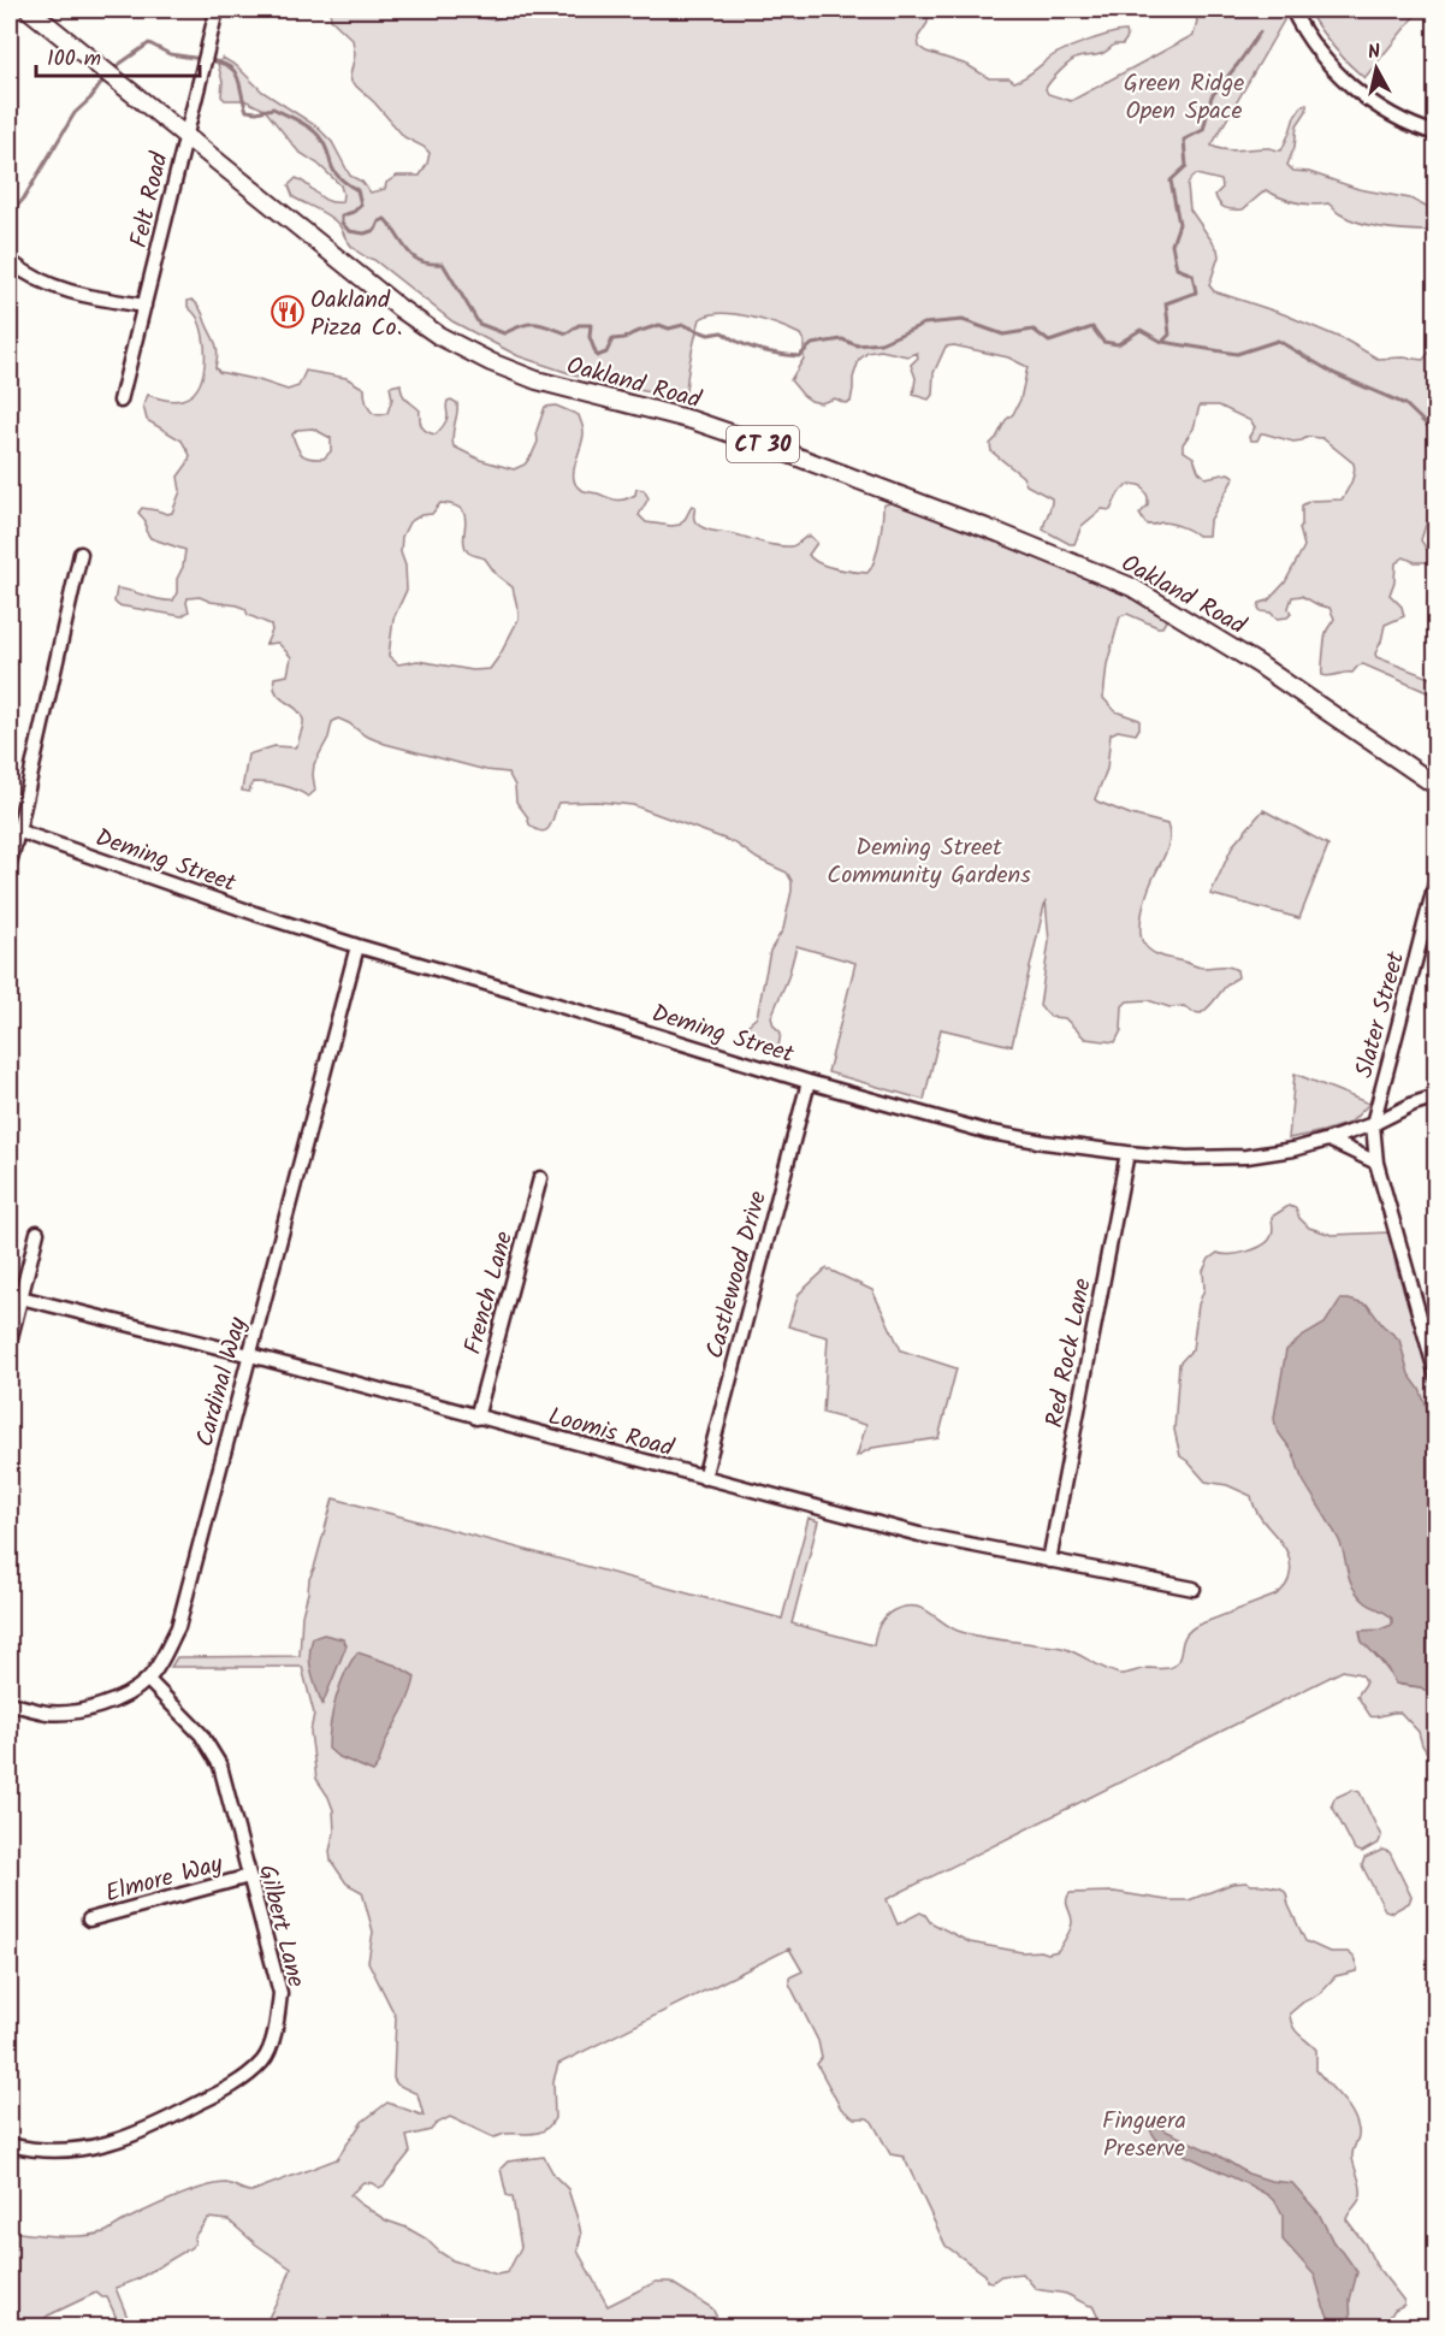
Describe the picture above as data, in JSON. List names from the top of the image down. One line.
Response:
{"streets":{"main road":["Oakland Road","CT 30"],"street":["Felt Road","Deming Street","Slater Street","Castlewood Drive","French Lane","Red Rock Lane","Cardinal Way","Loomis Road","Elmore Way","Gilbert Lane"]},"crossings":[["Felt Road","Oakland Road"],["Deming Street","Slater Street"],["Deming Street","Castlewood Drive"],["Deming Street","Red Rock Lane"],["Deming Street","Cardinal Way"],["Castlewood Drive","Loomis Road"],["French Lane","Loomis Road"],["Red Rock Lane","Loomis Road"],["Cardinal Way","Loomis Road"],["Cardinal Way","Gilbert Lane"],["Elmore Way","Gilbert Lane"]],"parks":["Green Ridge Open Space","Deming Street Community Gardens","Finguera Preserve"],"places":{"restaurant":["Oakland Pizza Co."]},"scale_bar":"100 m","north":"top"}
